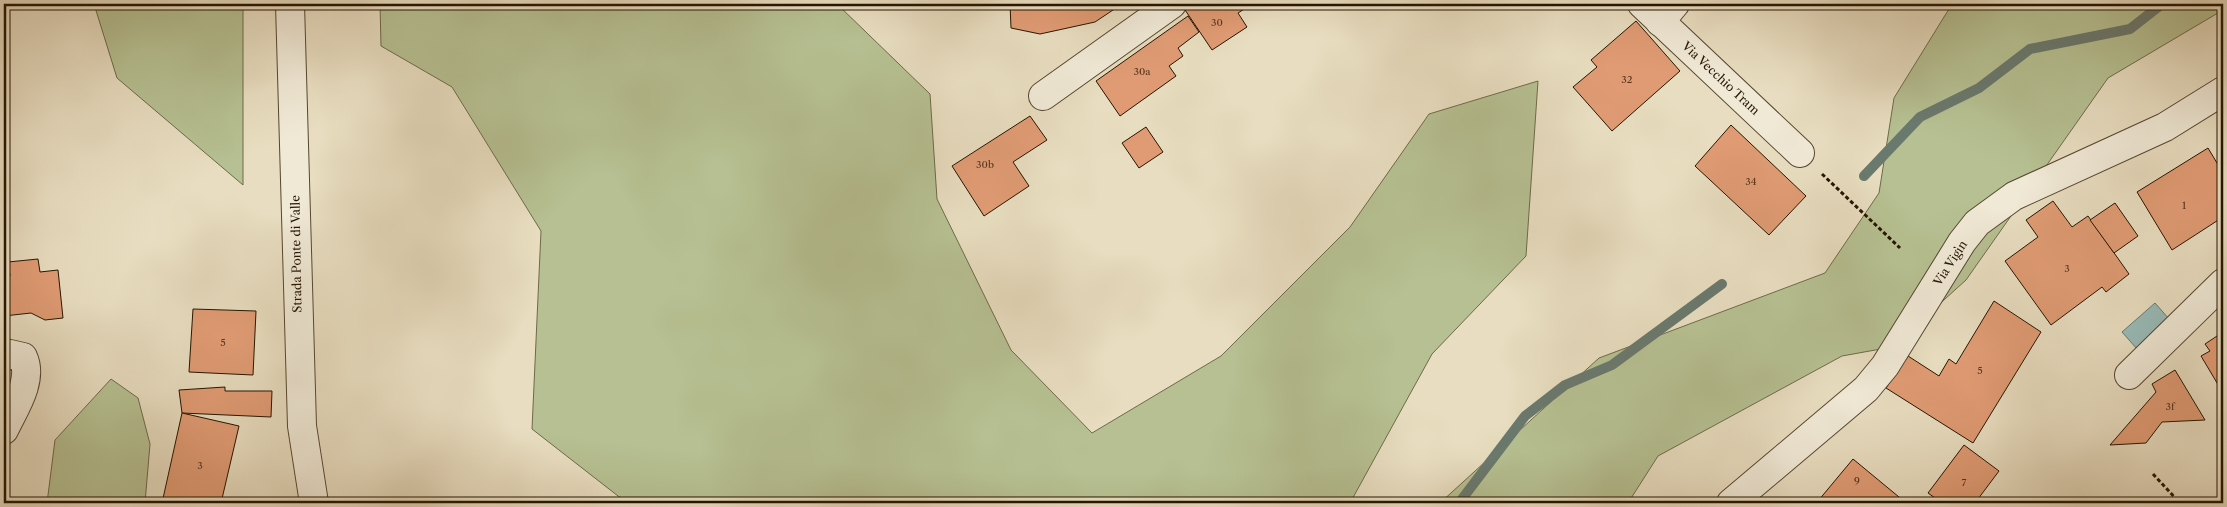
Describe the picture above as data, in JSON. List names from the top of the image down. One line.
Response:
{"streets":{"street":["Via Vecchio Tram","Strada Ponte di Valle","Via Vigìn"]},"house_numbers":["30","30a","32","30b","34","1","3","5","5","3f","3","9","7"]}
